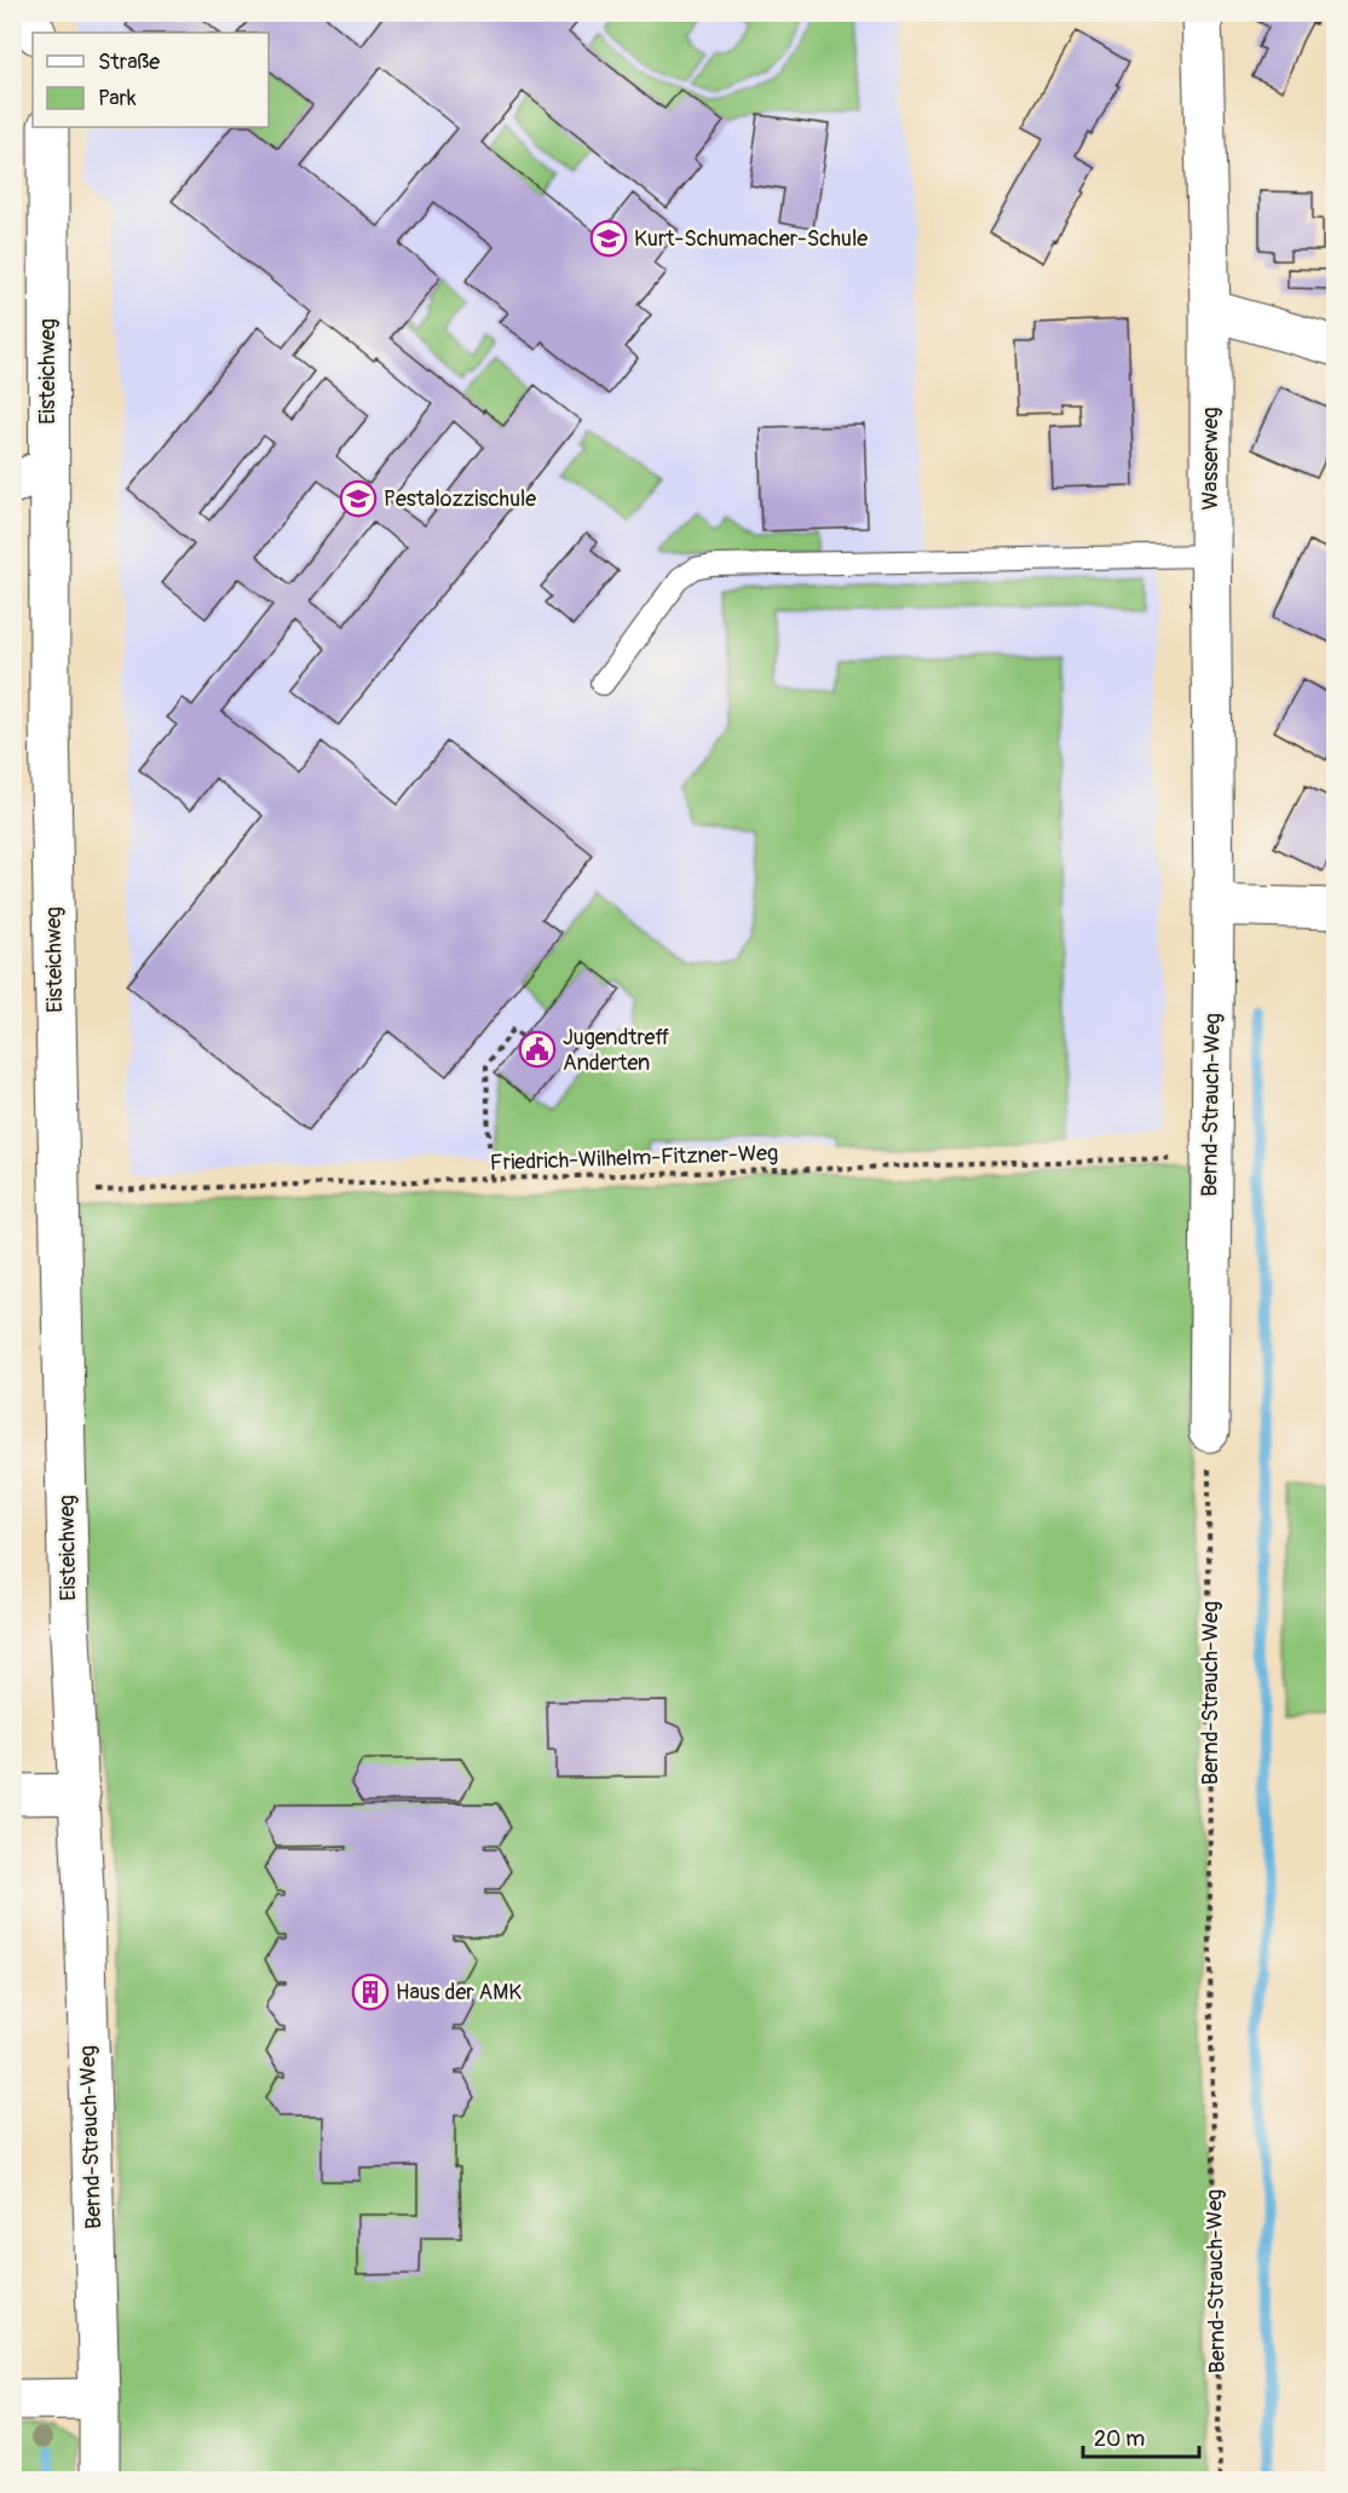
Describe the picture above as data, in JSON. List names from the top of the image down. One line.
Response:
{"streets":{"street":["Eisteichweg","Wasserweg","Bernd-Strauch-Weg"],"path":["Friedrich-Wilhelm-Fitzner-Weg"]},"crossings":[["Eisteichweg","Bernd-Strauch-Weg"],["Eisteichweg","Friedrich-Wilhelm-Fitzner-Weg"],["Wasserweg","Bernd-Strauch-Weg"],["Bernd-Strauch-Weg","Friedrich-Wilhelm-Fitzner-Weg"]],"places":{"school or university":["Kurt-Schumacher-Schule","Pestalozzischule"],"public building":["Jugendtreff Anderten"],"building":["Haus der AMK"]},"legend":["Straße","Park"],"scale_bar":"20 m"}
